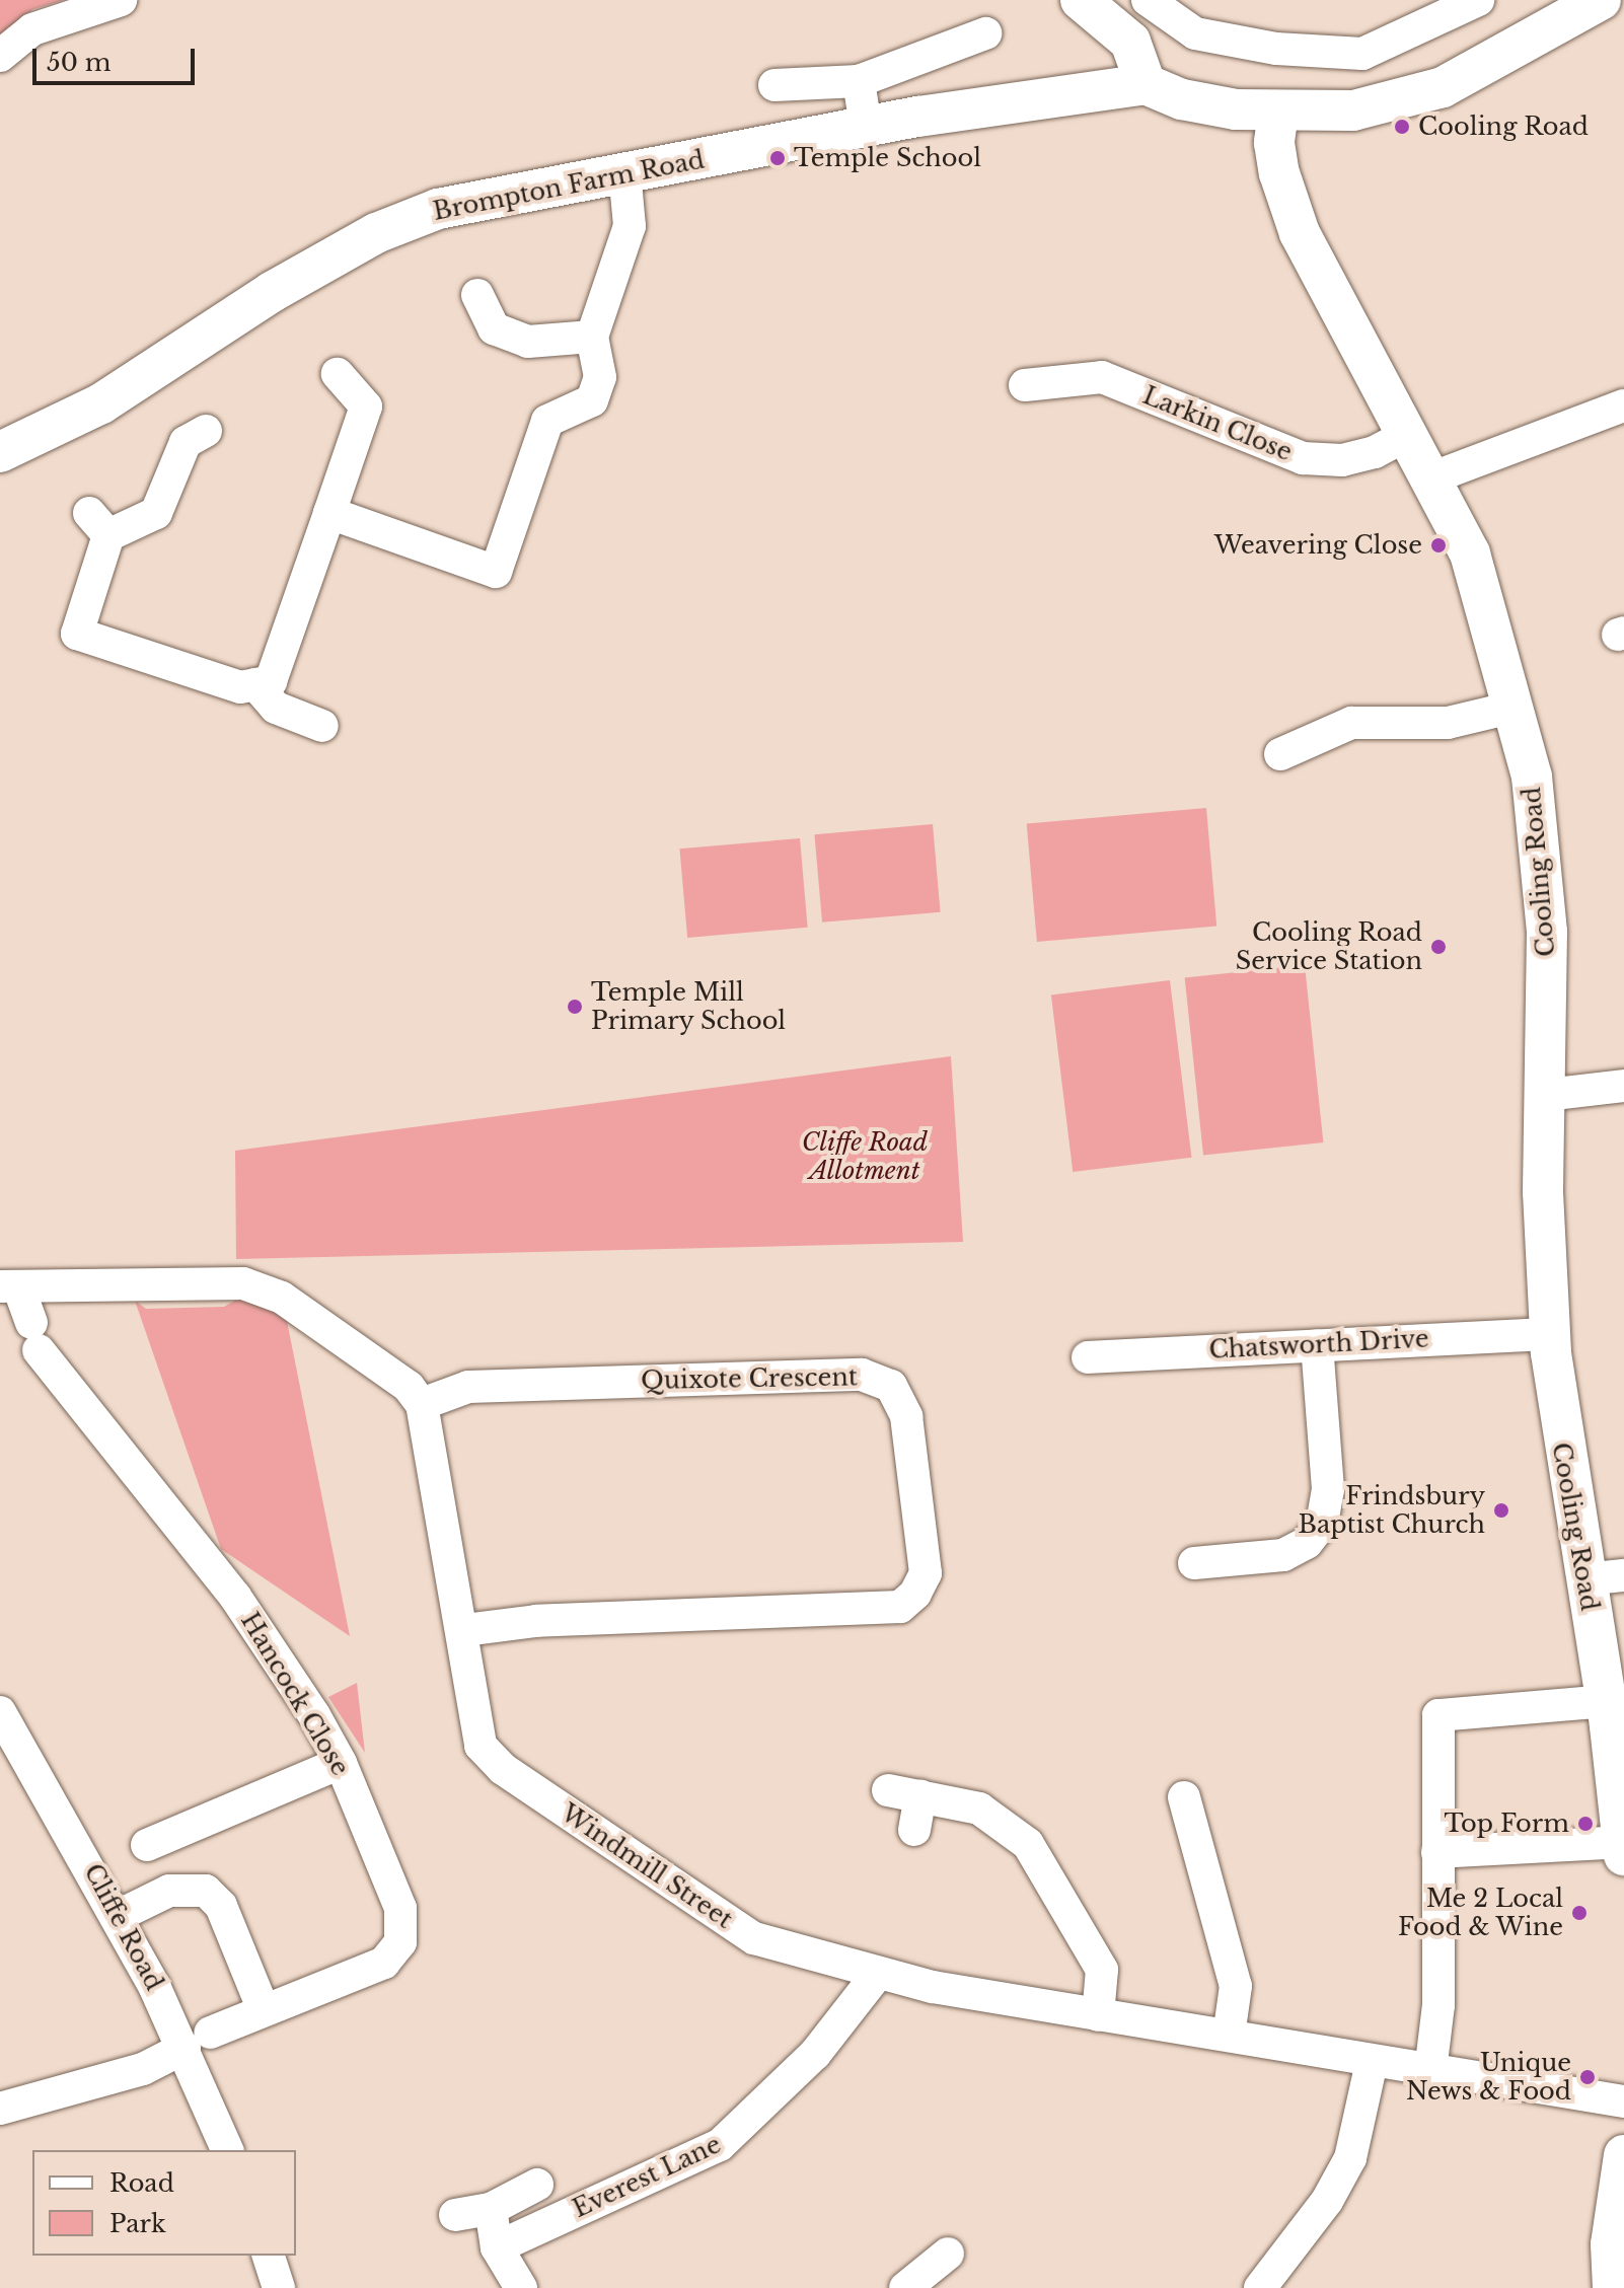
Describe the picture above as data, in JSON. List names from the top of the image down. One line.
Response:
{"streets":{"main road":["Brompton Farm Road","Cooling Road"],"street":["Larkin Close","Chatsworth Drive","Quixote Crescent","Hancock Close","Windmill Street","Cliffe Road","Everest Lane"]},"crossings":[["Larkin Close","Cooling Road"],["Cooling Road","Chatsworth Drive"],["Quixote Crescent","Windmill Street"],["Hancock Close","Cliffe Road"],["Windmill Street","Everest Lane"]],"parks":["Cliffe Road Allotment"],"places":["Cooling Road","Temple School","Weavering Close","Cooling Road Service Station","Temple Mill Primary School","Frindsbury Baptist Church","Top Form","Me 2 Local Food & Wine","Unique News & Food"],"legend":["Road","Park"],"scale_bar":"50 m"}
